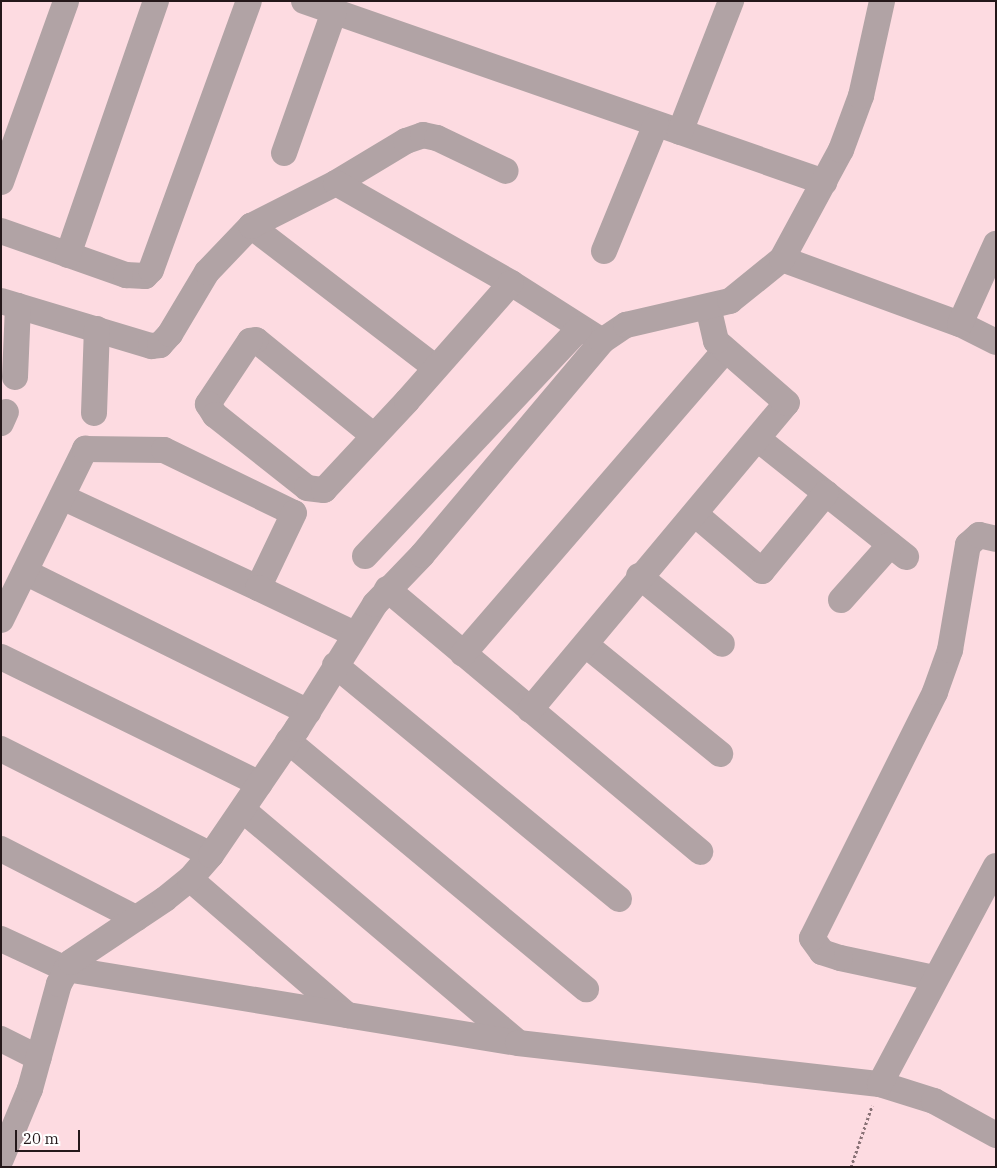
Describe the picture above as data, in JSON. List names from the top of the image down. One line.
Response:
{"scale_bar":"20 m"}
